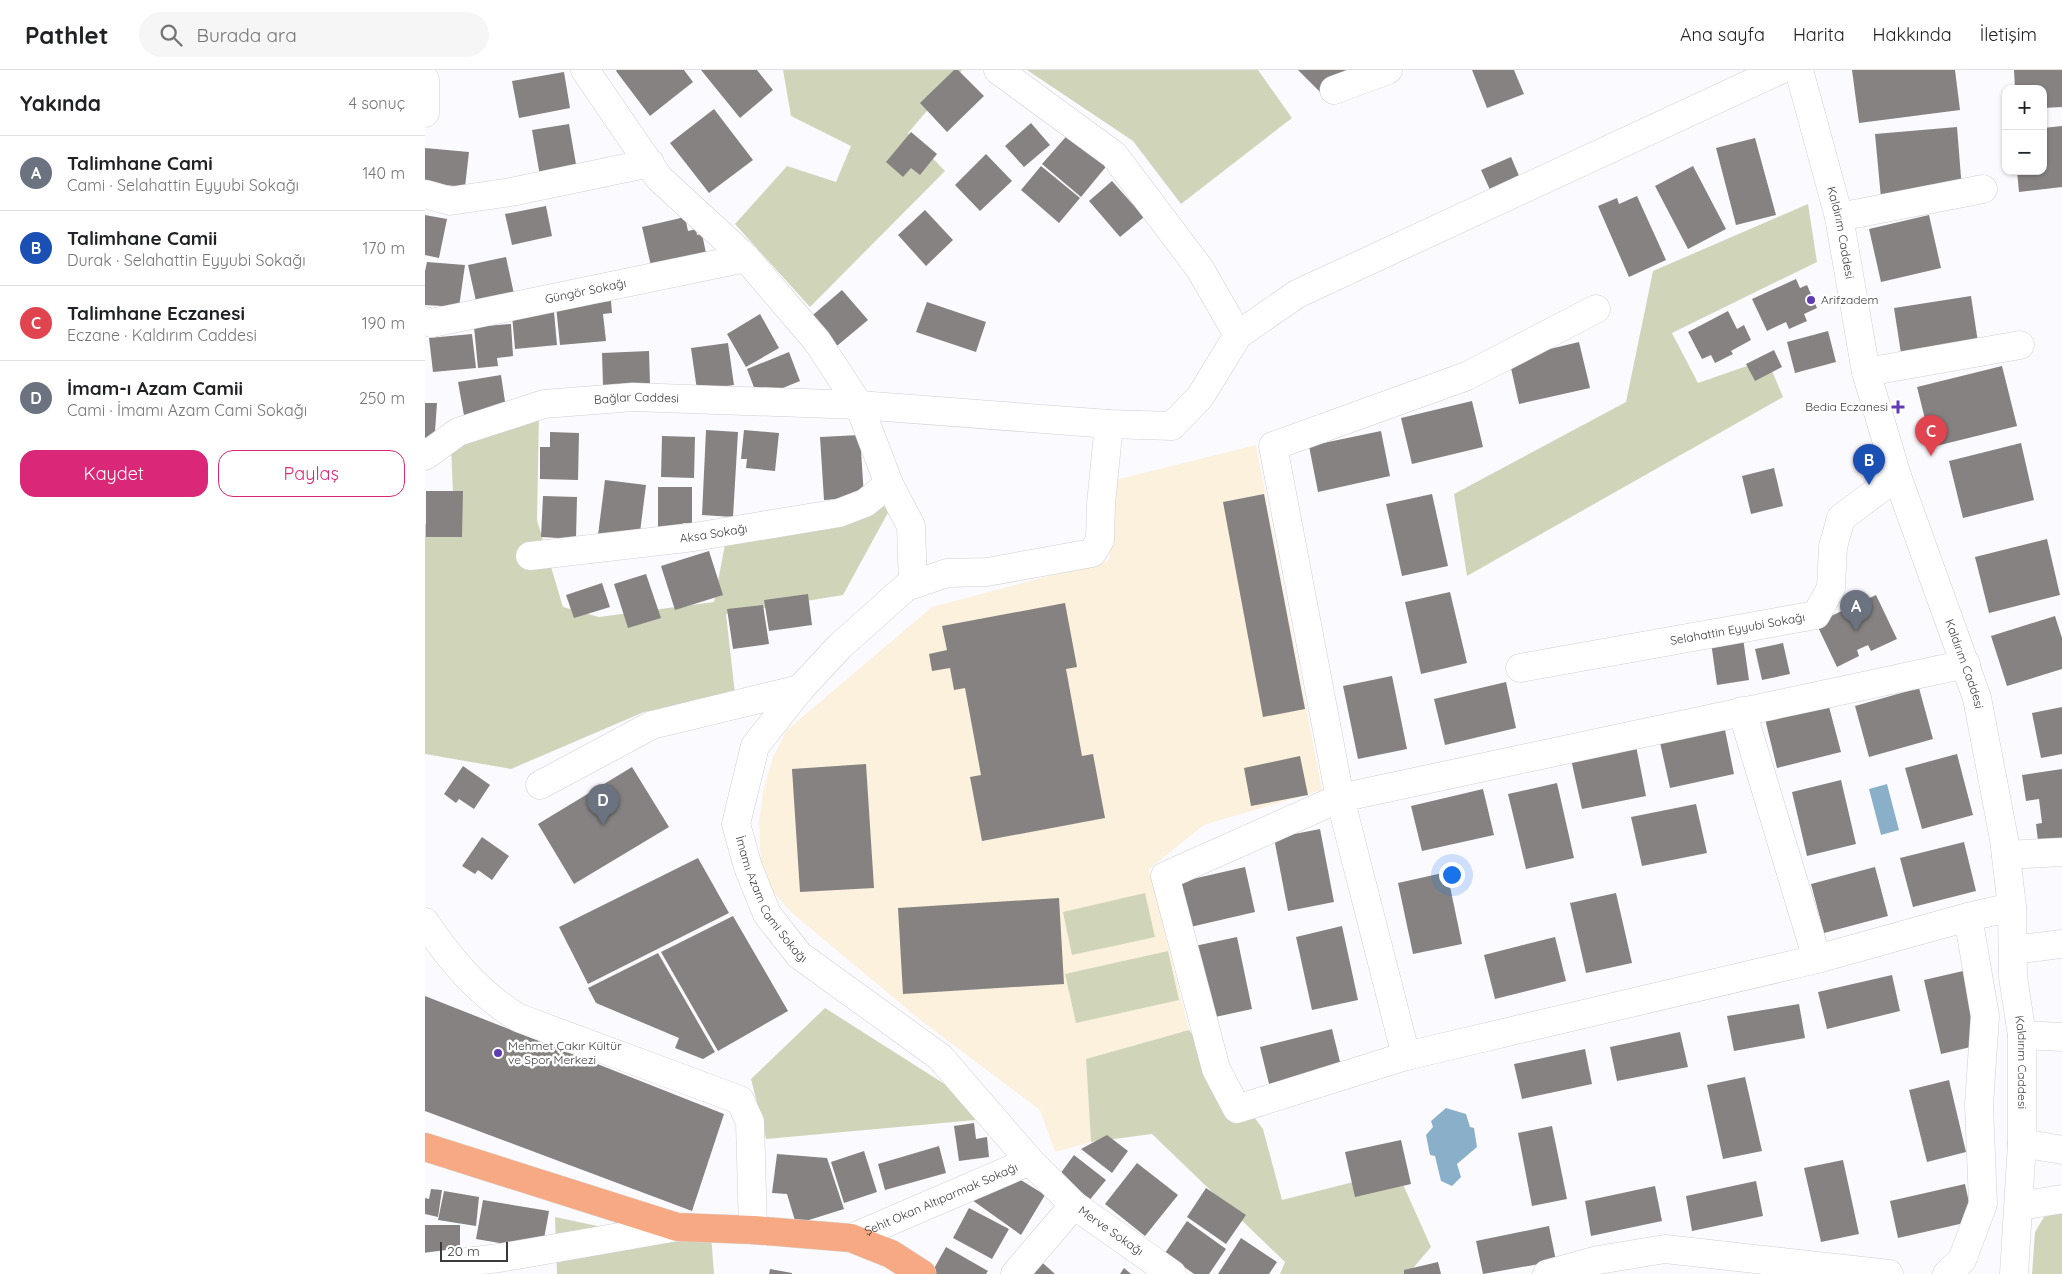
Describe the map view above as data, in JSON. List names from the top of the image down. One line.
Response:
{"streets":{"street":["Kaldırım Caddesi","Güngör Sokağı","Bağlar Caddesi","Aksa Sokağı","Selahattin Eyyubi Sokağı","İmamı Azam Cami Sokağı","Şehit Okan Altıparmak Sokağı","Merve Sokağı"]},"crossings":[["Kaldırım Caddesi","Selahattin Eyyubi Sokağı"],["Bağlar Caddesi","İmamı Azam Cami Sokağı"],["İmamı Azam Cami Sokağı","Şehit Okan Altıparmak Sokağı"],["İmamı Azam Cami Sokağı","Merve Sokağı"]],"places":{"other":["Arifzadem","Mehmet Çakır Kültür ve Spor Merkezi"],"health":["Bedia Eczanesi"]},"scale_bar":"20 m","page":{"header":"Pathlet","search":"Burada ara","nav":["Ana sayfa","Harita","Hakkında","İletişim"],"heading":["Yakında","4 sonuç"],"map_buttons":["+","−"],"list":[{"mark":"A","name":"Talimhane Cami","note":"Cami · Selahattin Eyyubi Sokağı","value":"140 m"},{"mark":"B","name":"Talimhane Camii","note":"Durak · Selahattin Eyyubi Sokağı","value":"170 m"},{"mark":"C","name":"Talimhane Eczanesi","note":"Eczane · Kaldırım Caddesi","value":"190 m"},{"mark":"D","name":"İmam-ı Azam Camii","note":"Cami · İmamı Azam Cami Sokağı","value":"250 m"}],"pins":["C","B","A","D"],"buttons":["Kaydet","Paylaş"],"scale":"20 m"}}
